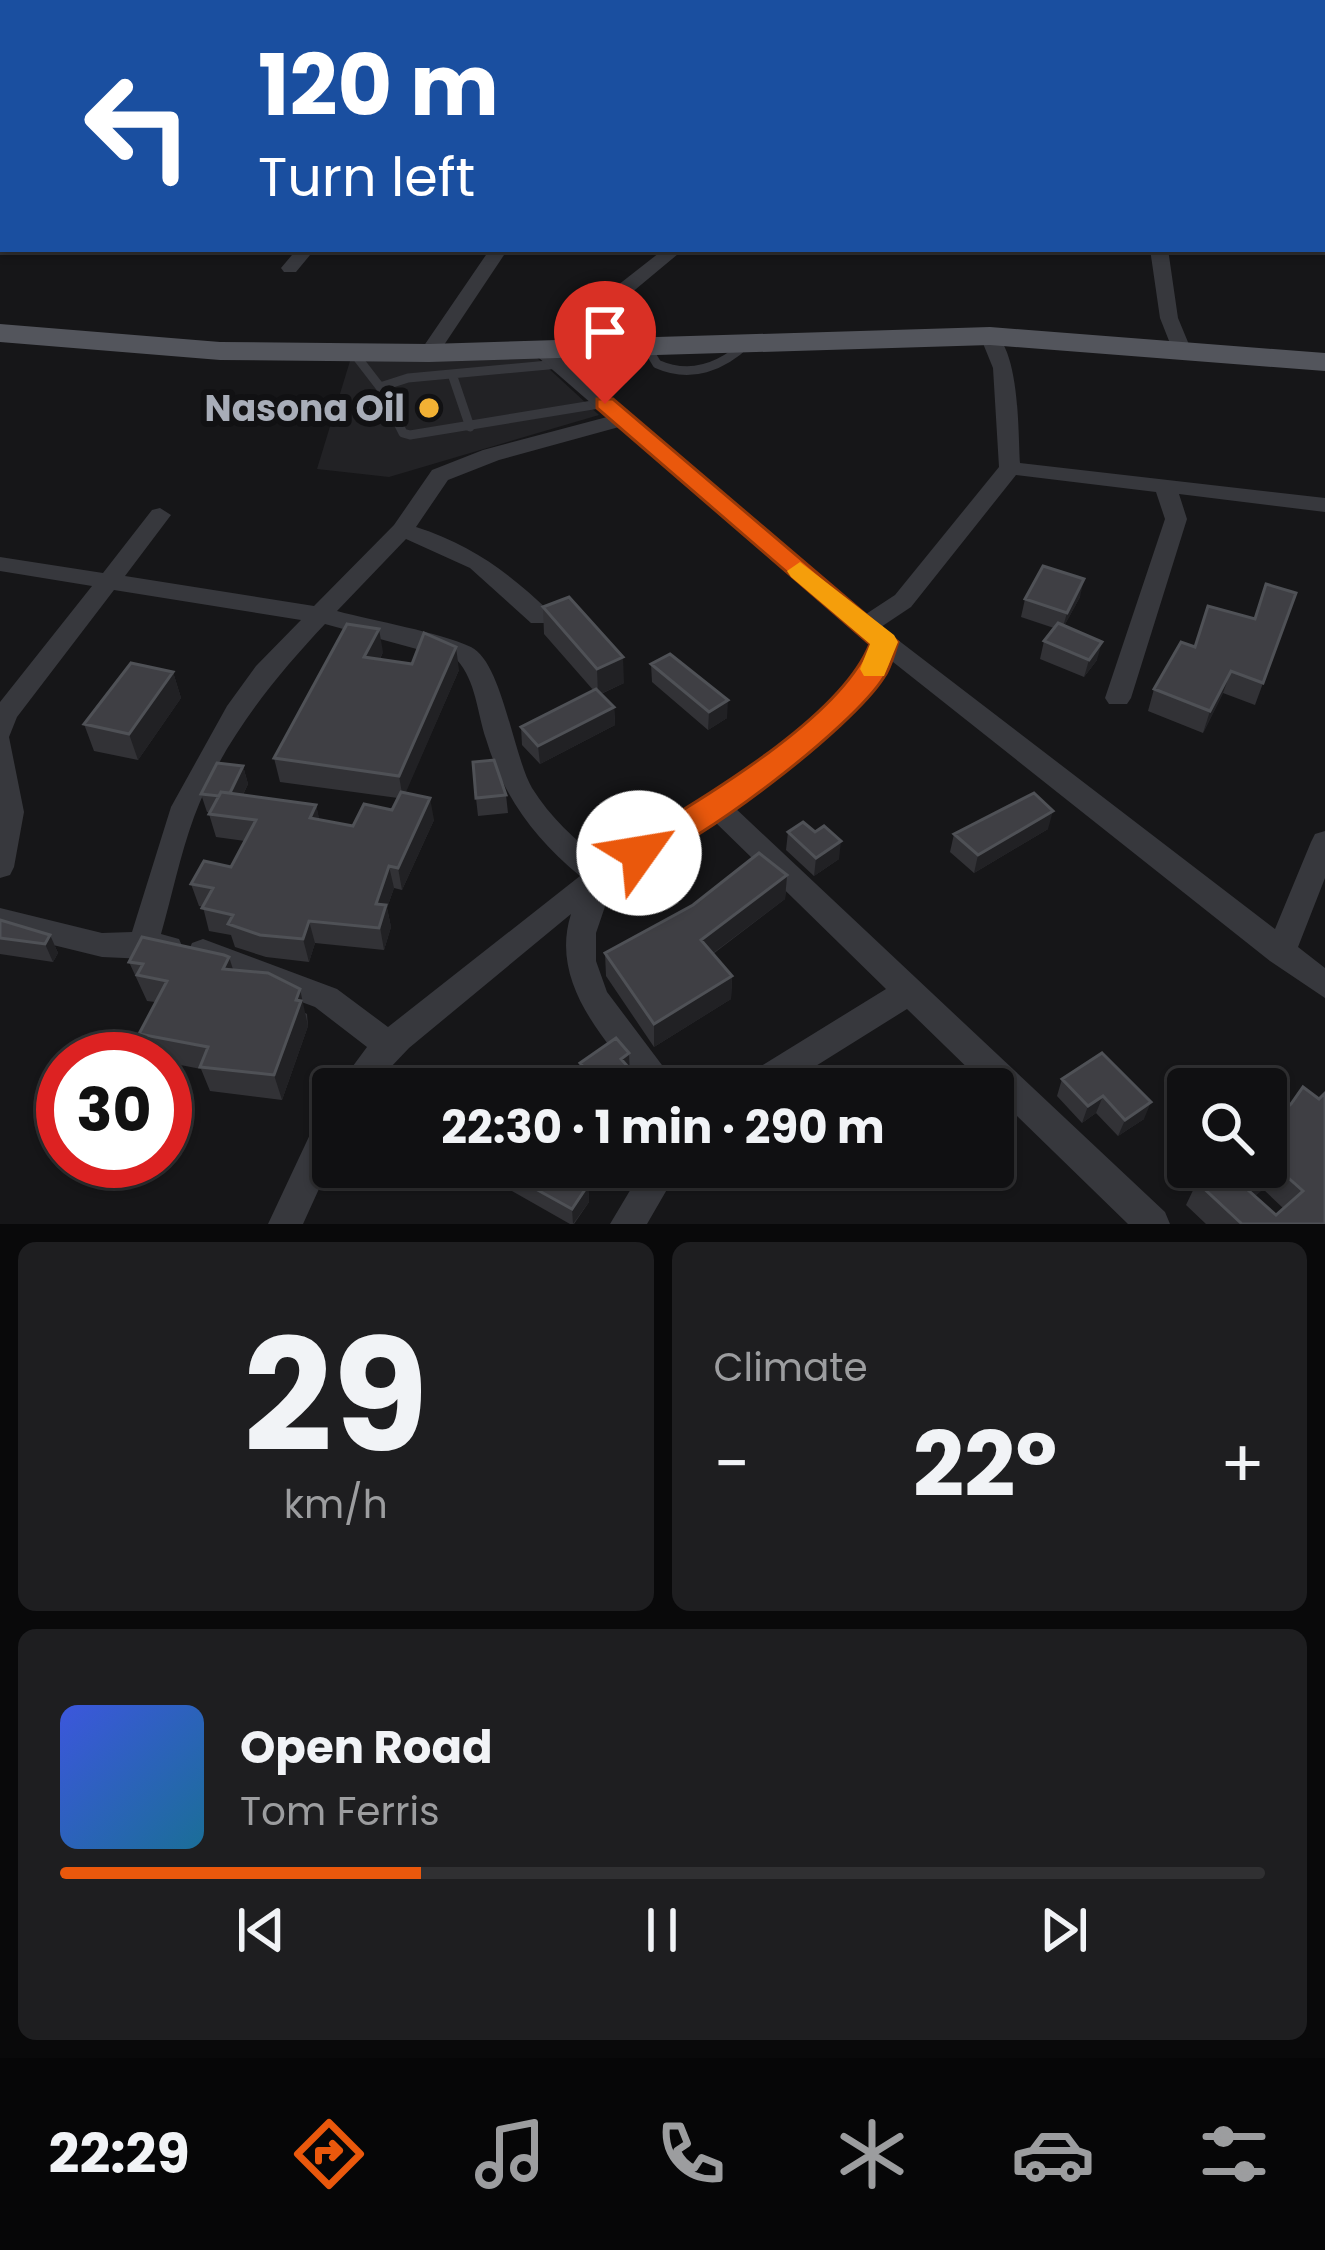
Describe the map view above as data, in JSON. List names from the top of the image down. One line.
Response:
{"places":["Nasona Oil"],"page":{"turn":["120 m","Turn left"],"limit":"30","trip":"22:30 · 1 min · 290 m","tile":[["29","km/h"],"Climate"],"heat":["−","22°","+"],"song":["Open Road","Tom Ferris"],"tabs":"22:29"}}
